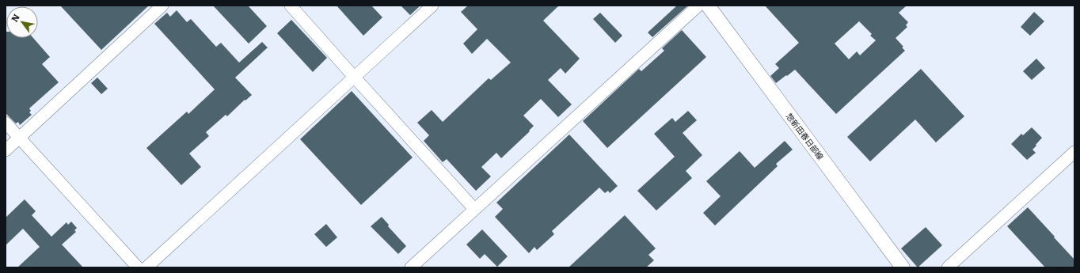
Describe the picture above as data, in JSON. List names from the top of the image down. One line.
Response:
{"streets":{"main road":["惣新田春日部線"]},"north":"top left"}
